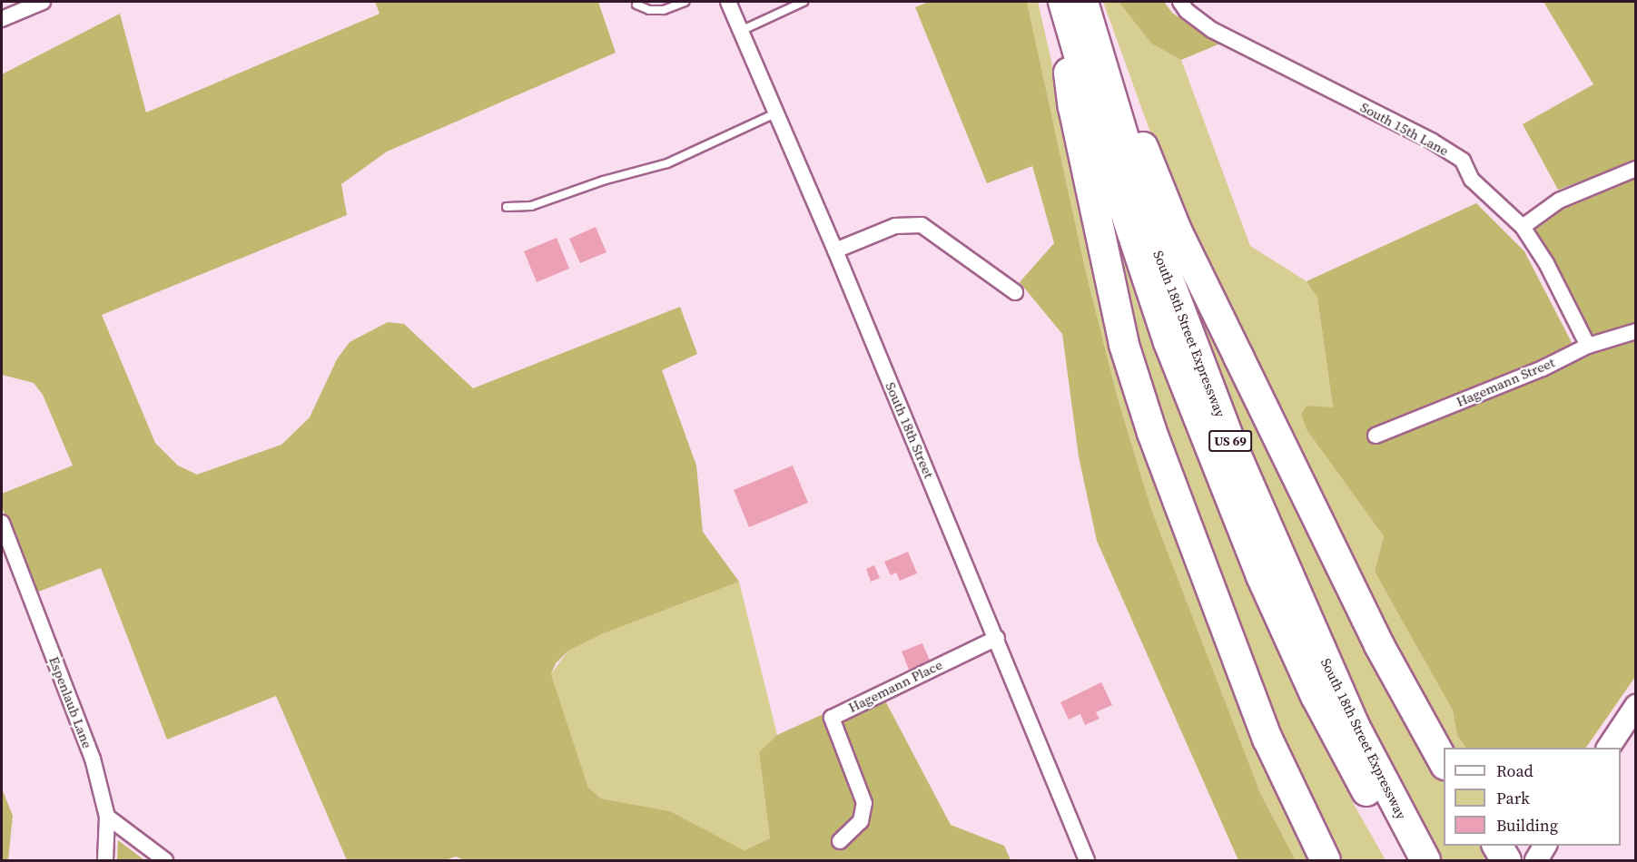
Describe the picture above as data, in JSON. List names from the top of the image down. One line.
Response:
{"streets":{"highway":["South 18th Street Expressway","US 69"],"street":["South 15th Lane","Hagemann Street","South 18th Street","Hagemann Place","Espenlaub Lane"]},"crossings":[["South 15th Lane","Hagemann Street"],["South 18th Street","Hagemann Place"]],"legend":["Road","Park","Building"]}
